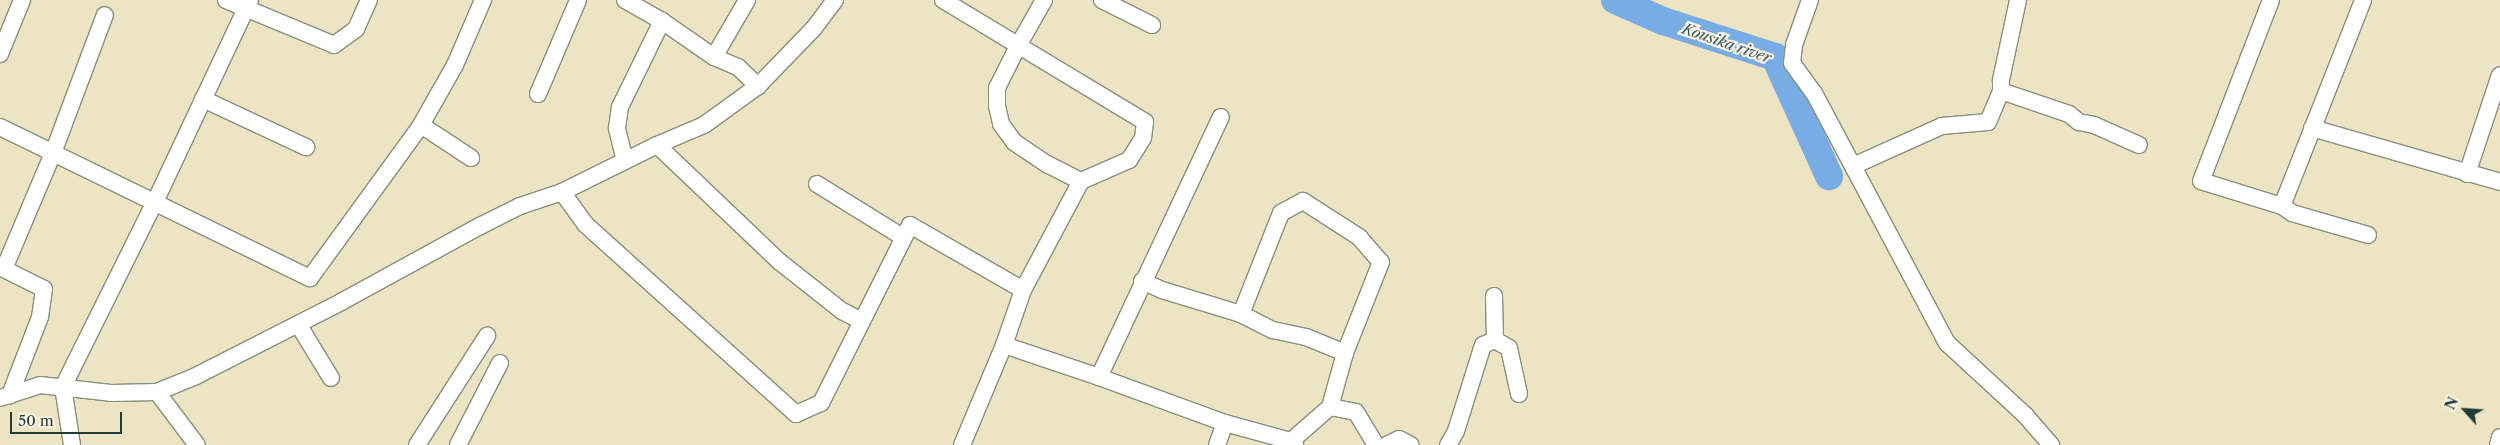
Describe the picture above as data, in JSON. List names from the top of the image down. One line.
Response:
{"water":["Kousika river"],"scale_bar":"50 m","north":"top left"}
